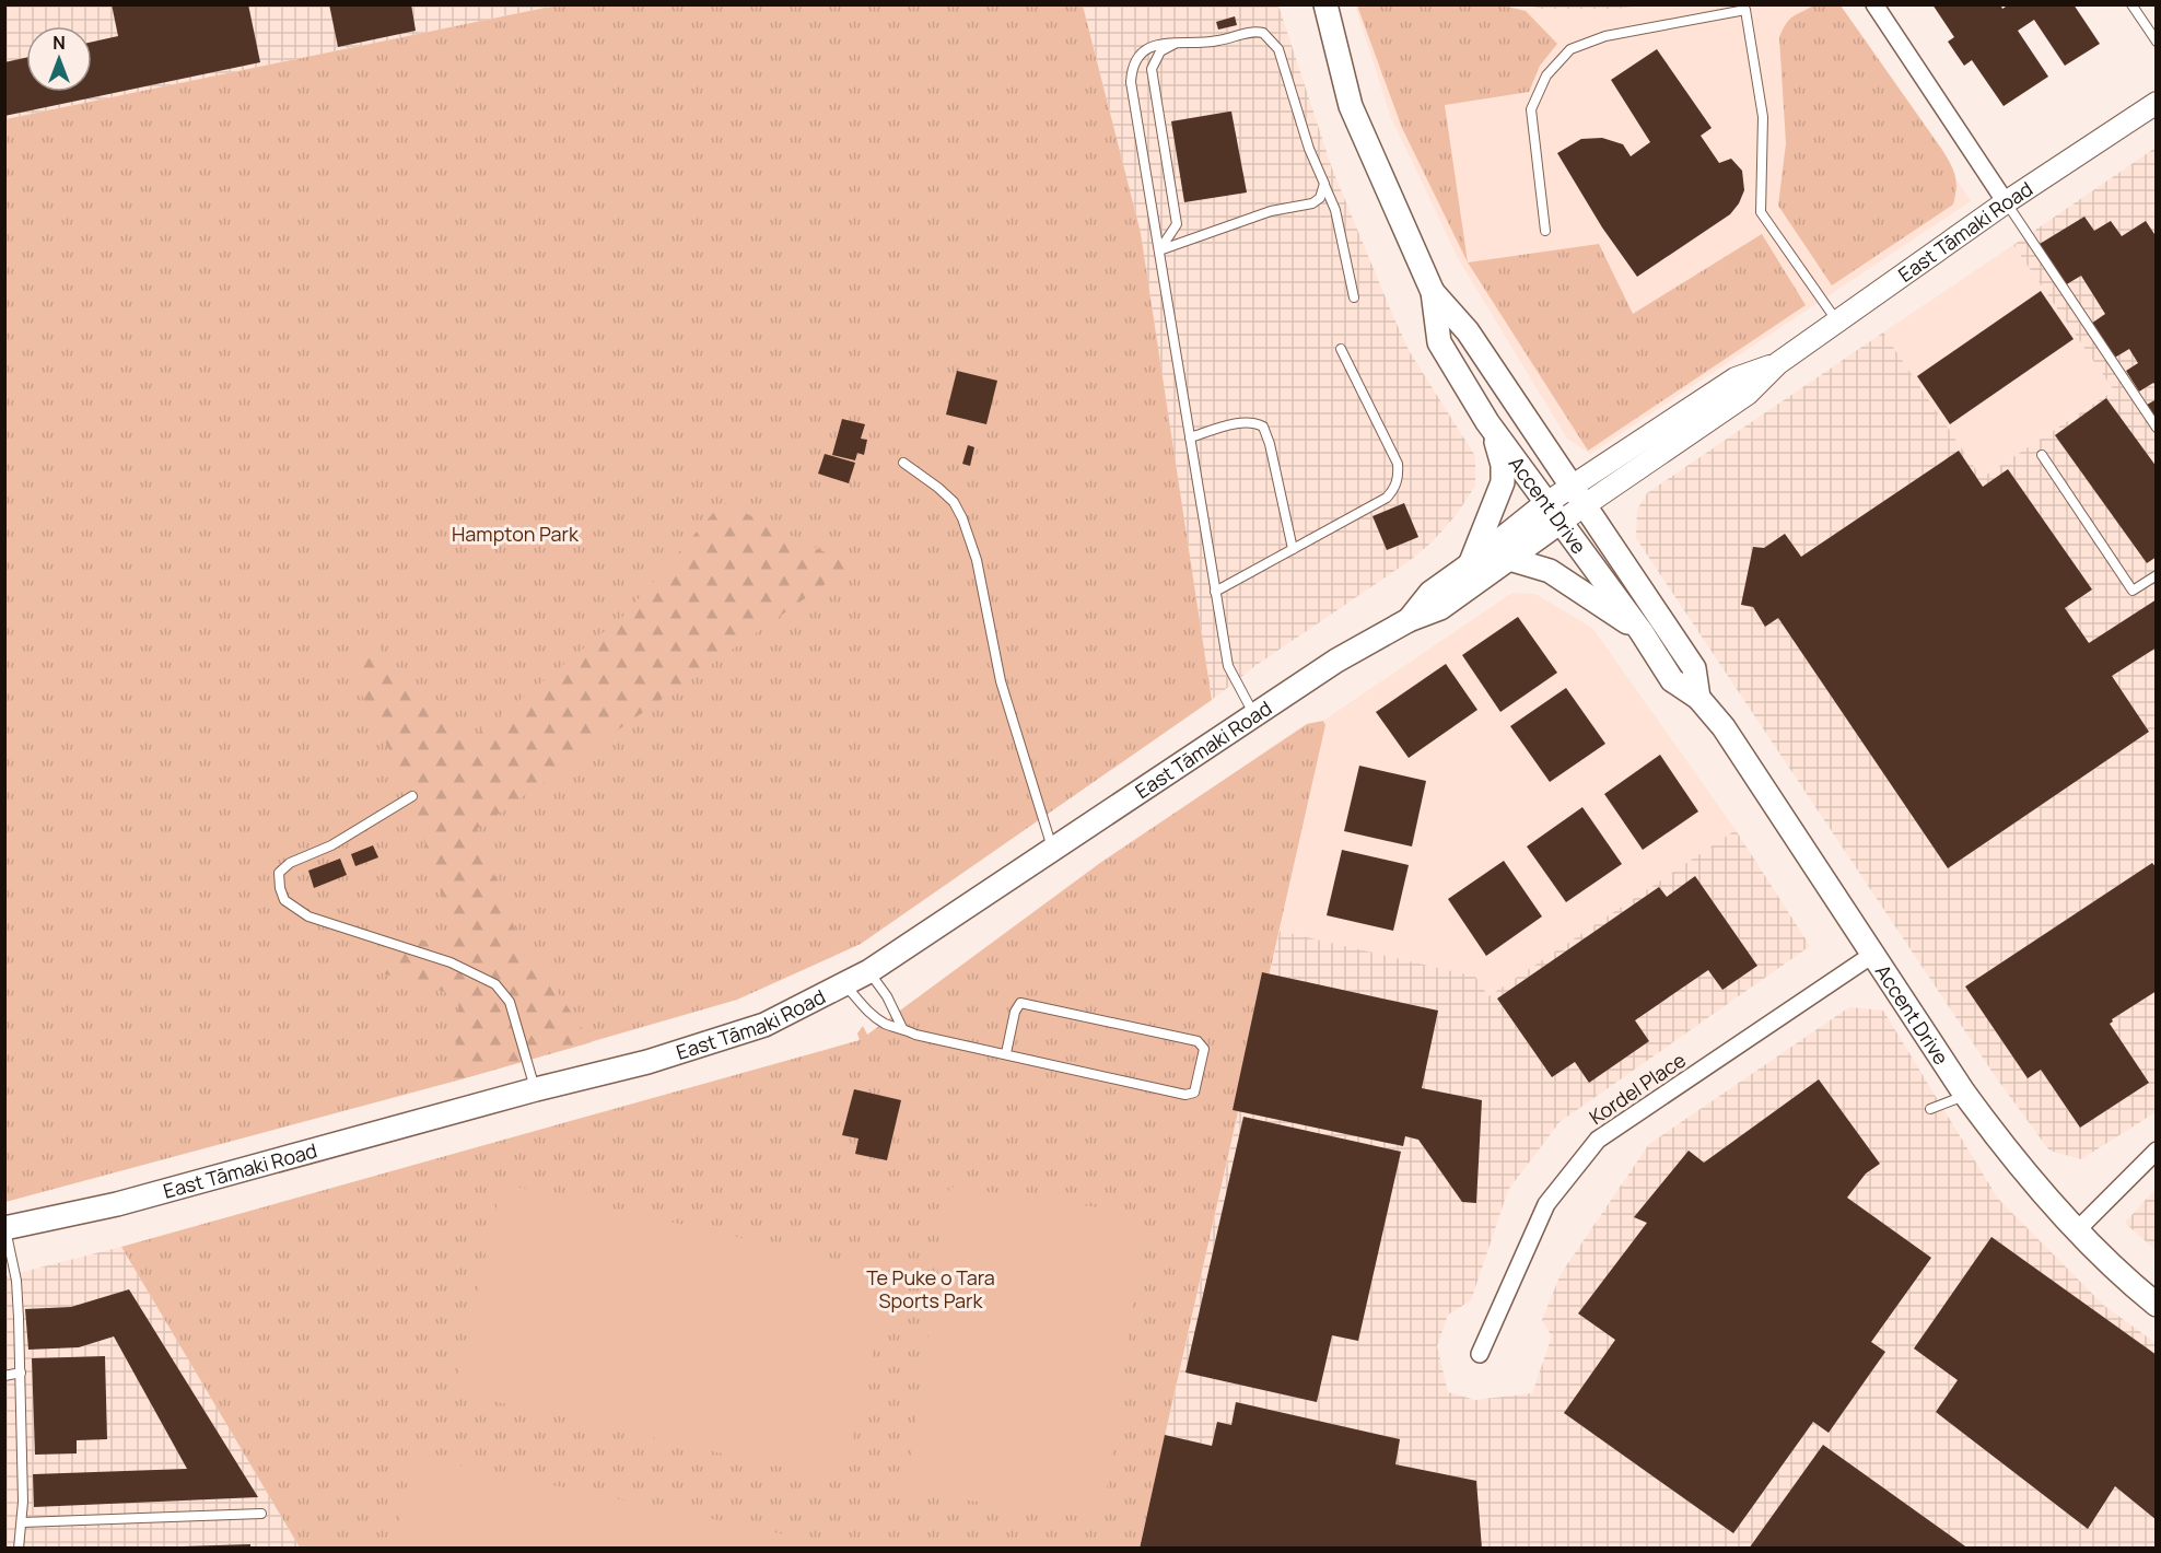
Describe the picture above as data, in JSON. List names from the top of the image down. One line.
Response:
{"streets":{"main road":["East Tāmaki Road","Accent Drive"],"street":["Kordel Place"]},"crossings":[["East Tāmaki Road","Accent Drive"],["Accent Drive","Kordel Place"]],"parks":["Hampton Park","Te Puke o Tara Sports Park"],"north":"top"}
